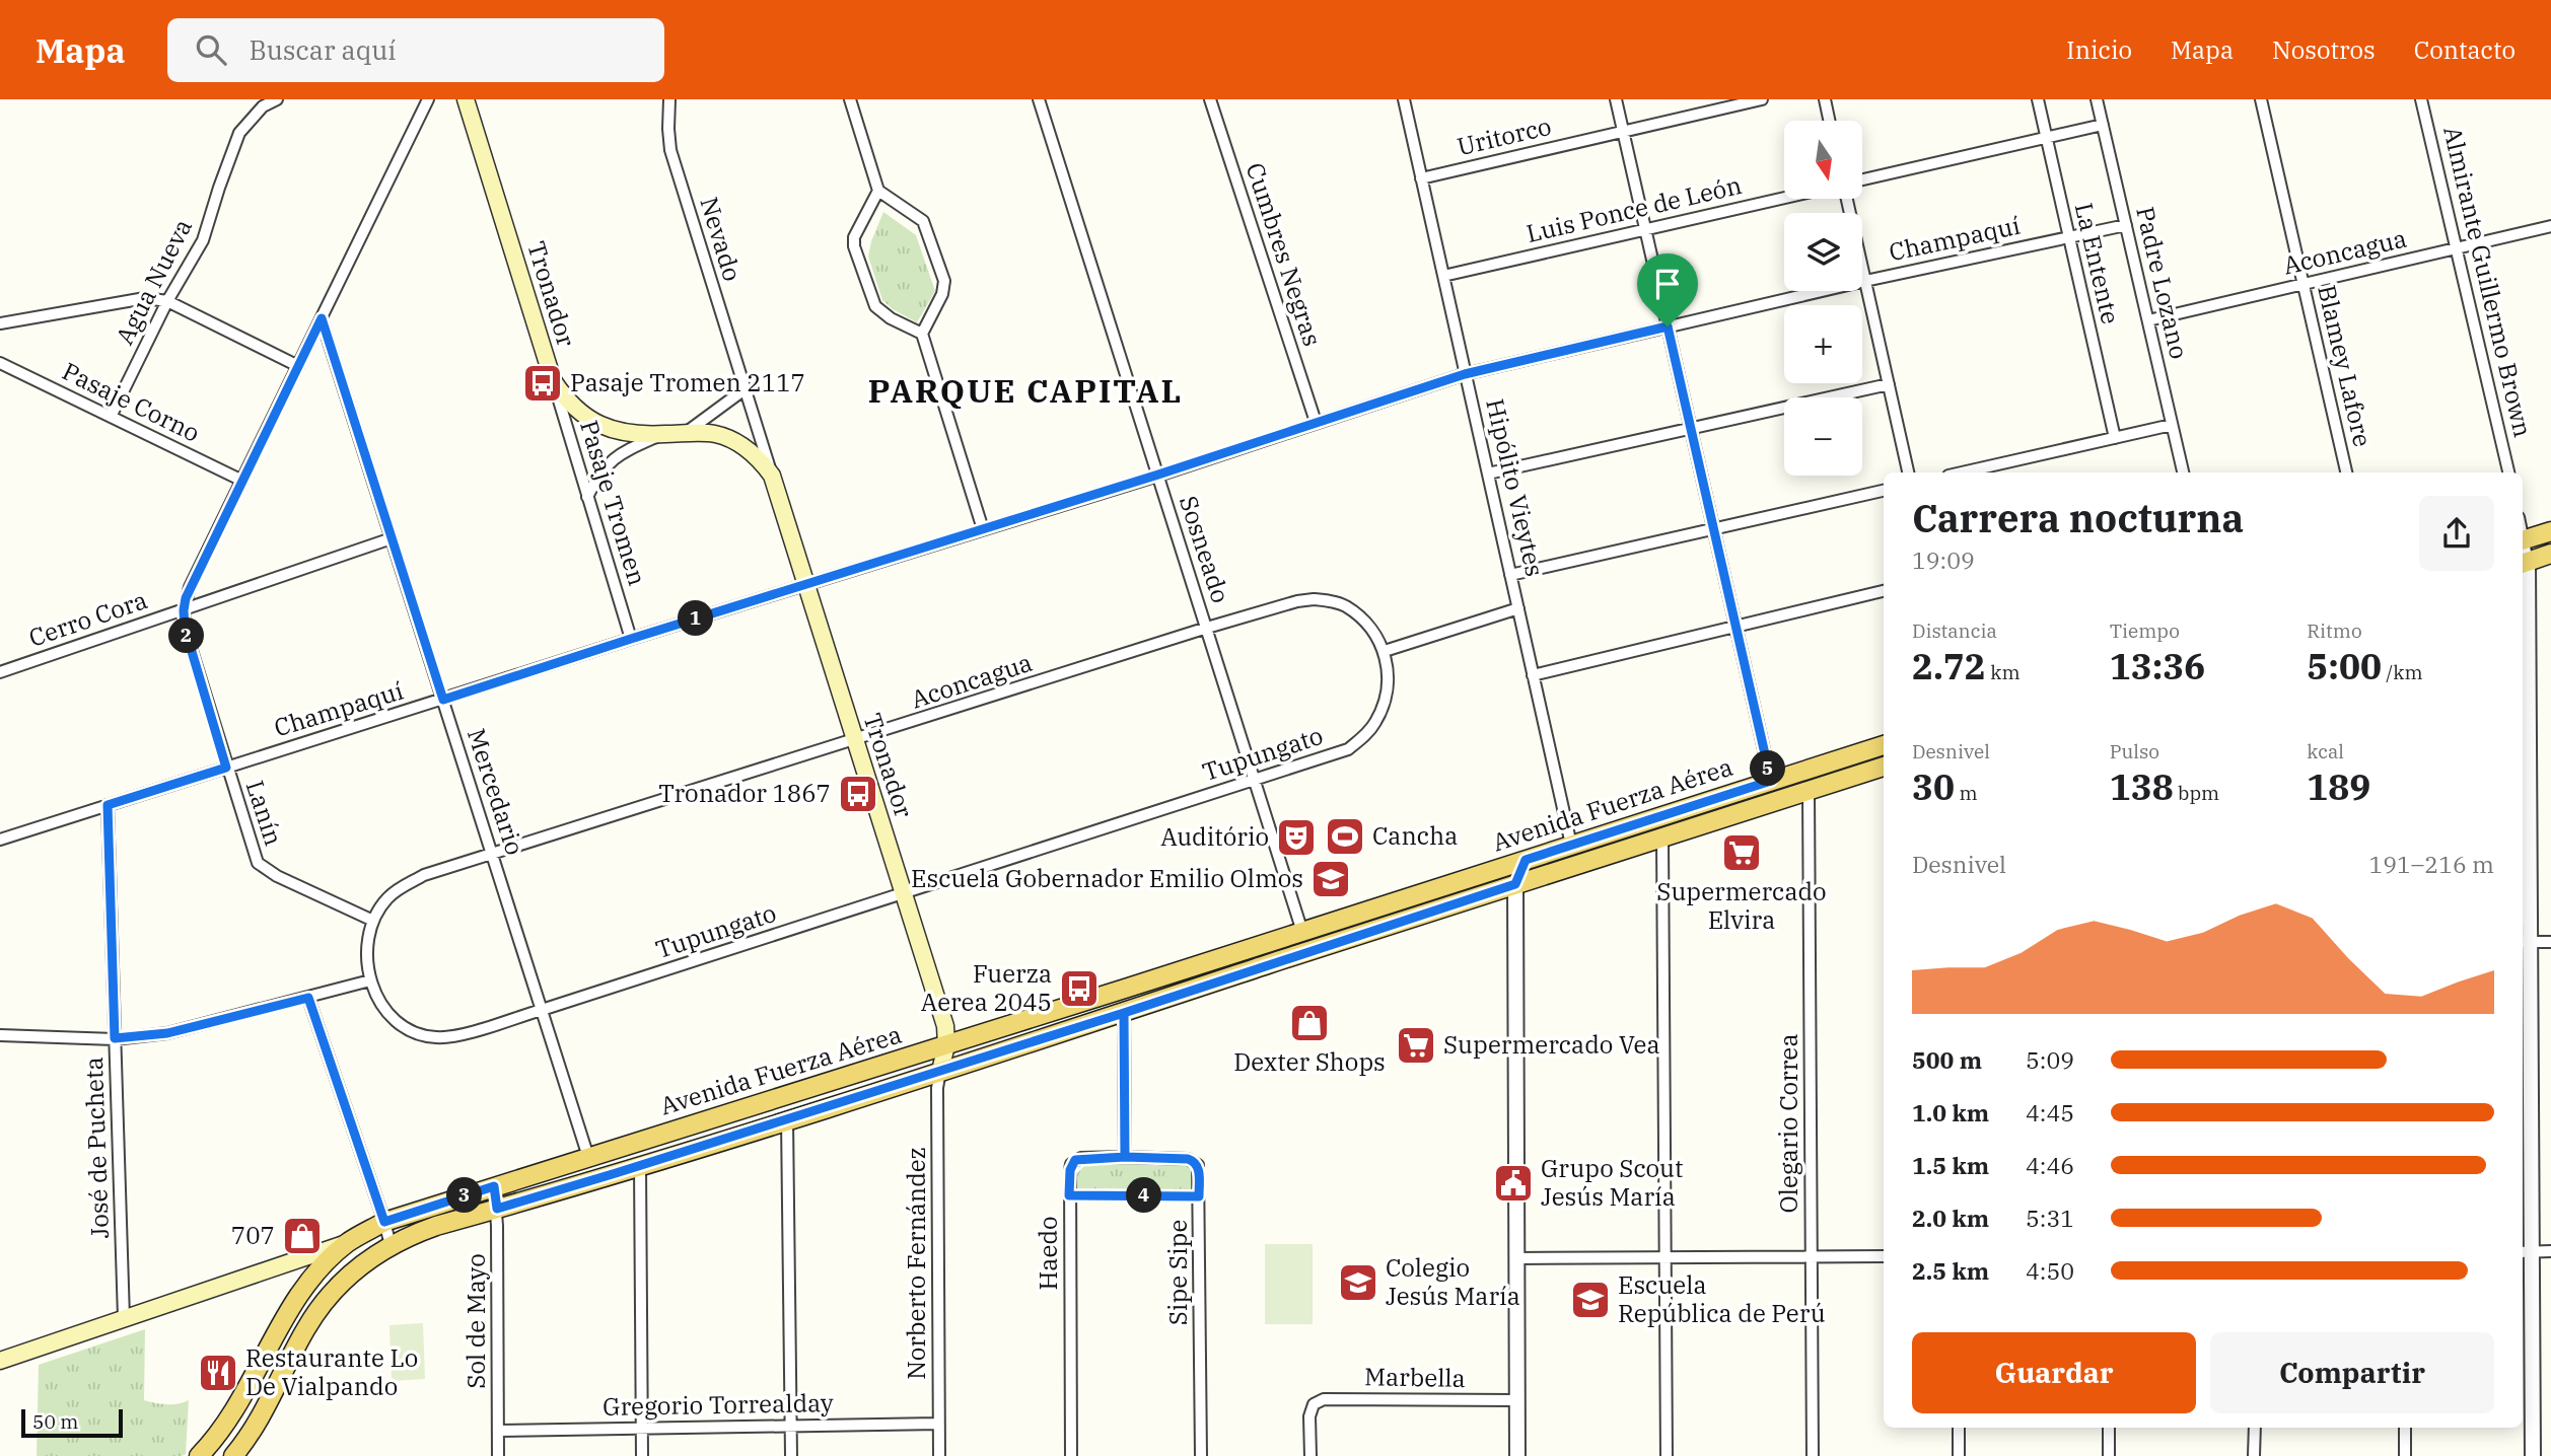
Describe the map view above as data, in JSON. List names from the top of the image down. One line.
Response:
{"streets":{"main road":["Tronador","Avenida Fuerza Aérea"],"street":["Uritorco","Luis Ponce de León","Nevado","Champaquí","Aconcagua","Cumbres Negras","La Entente","Agua Nueva","Almirante Guillermo Brown","Padre Lozano","Blamey Lafore","Pasaje Corno","Hipólito Vieytes","Pasaje Tromen","Sosneado","Cerro Cora","Tupungato","Mercedario","Lanín","Olegario Correa","José de Pucheta","Haedo","Norberto Fernández","Sipe Sipe","Sol de Mayo","Marbella","Gregorio Torrealday"]},"crossings":[["Uritorco","Hipólito Vieytes"],["Luis Ponce de León","Hipólito Vieytes"],["Nevado","Tronador"],["Champaquí","Cumbres Negras"],["Champaquí","La Entente"],["Champaquí","Padre Lozano"],["Champaquí","Tronador"],["Champaquí","Hipólito Vieytes"],["Champaquí","Pasaje Tromen"],["Champaquí","Sosneado"],["Champaquí","Mercedario"],["Champaquí","Lanín"],["Champaquí","José de Pucheta"],["Aconcagua","Almirante Guillermo Brown"],["Aconcagua","Padre Lozano"],["Aconcagua","Tronador"],["Aconcagua","Blamey Lafore"],["Aconcagua","Sosneado"],["Aconcagua","Tupungato"],["Aconcagua","Mercedario"],["Aconcagua","Lanín"],["Agua Nueva","Pasaje Corno"],["Tronador","Pasaje Tromen"],["Tronador","Tupungato"],["Tronador","Avenida Fuerza Aérea"],["Tronador","Norberto Fernández"],["Hipólito Vieytes","Avenida Fuerza Aérea"],["Sosneado","Tupungato"],["Sosneado","Avenida Fuerza Aérea"],["Cerro Cora","Mercedario"],["Cerro Cora","Lanín"],["Tupungato","Mercedario"],["Tupungato","Lanín"],["Mercedario","Avenida Fuerza Aérea"],["Mercedario","Lanín"],["Avenida Fuerza Aérea","Olegario Correa"],["Avenida Fuerza Aérea","Norberto Fernández"],["Avenida Fuerza Aérea","Sol de Mayo"],["Haedo","Sipe Sipe"],["Norberto Fernández","Gregorio Torrealday"],["Sol de Mayo","Gregorio Torrealday"]],"districts":["PARQUE CAPITAL"],"places":{"bus stop":["Pasaje Tromen 2117","Tronador 1867","Fuerza Aerea 2045"],"sports":["Cancha"],"theatre":["Auditório"],"supermarket":["Supermercado Elvira","Supermercado Vea"],"school or university":["Escuela Gobernador Emilio Olmos","Colegio Jesús María","Escuela República de Perú"],"shop":["Dexter Shops","707"],"public building":["Grupo Scout Jesús María"],"restaurant":["Restaurante Lo De Vialpando"]},"scale_bar":"50 m","north":"bottom","page":{"header":"Mapa","search":"Buscar aquí","nav":["Inicio","Mapa","Nosotros","Contacto"],"map_buttons":["+","−"],"heading":["Carrera nocturna","19:09"],"stats":[["Distancia","2.72 km"],["Tiempo","13:36"],["Ritmo","5:00 /km"],["Desnivel","30 m"],["Pulso","138 bpm"],["kcal","189"]],"pins":["1","2","5","3","4"],"chart":["Desnivel","191–216 m"],"list":[{"name":"500 m","note":"5:09"},{"name":"1.0 km","note":"4:45"},{"name":"1.5 km","note":"4:46"},{"name":"2.0 km","note":"5:31"},{"name":"2.5 km","note":"4:50"}],"buttons":["Guardar","Compartir"],"scale":"50 m"}}
